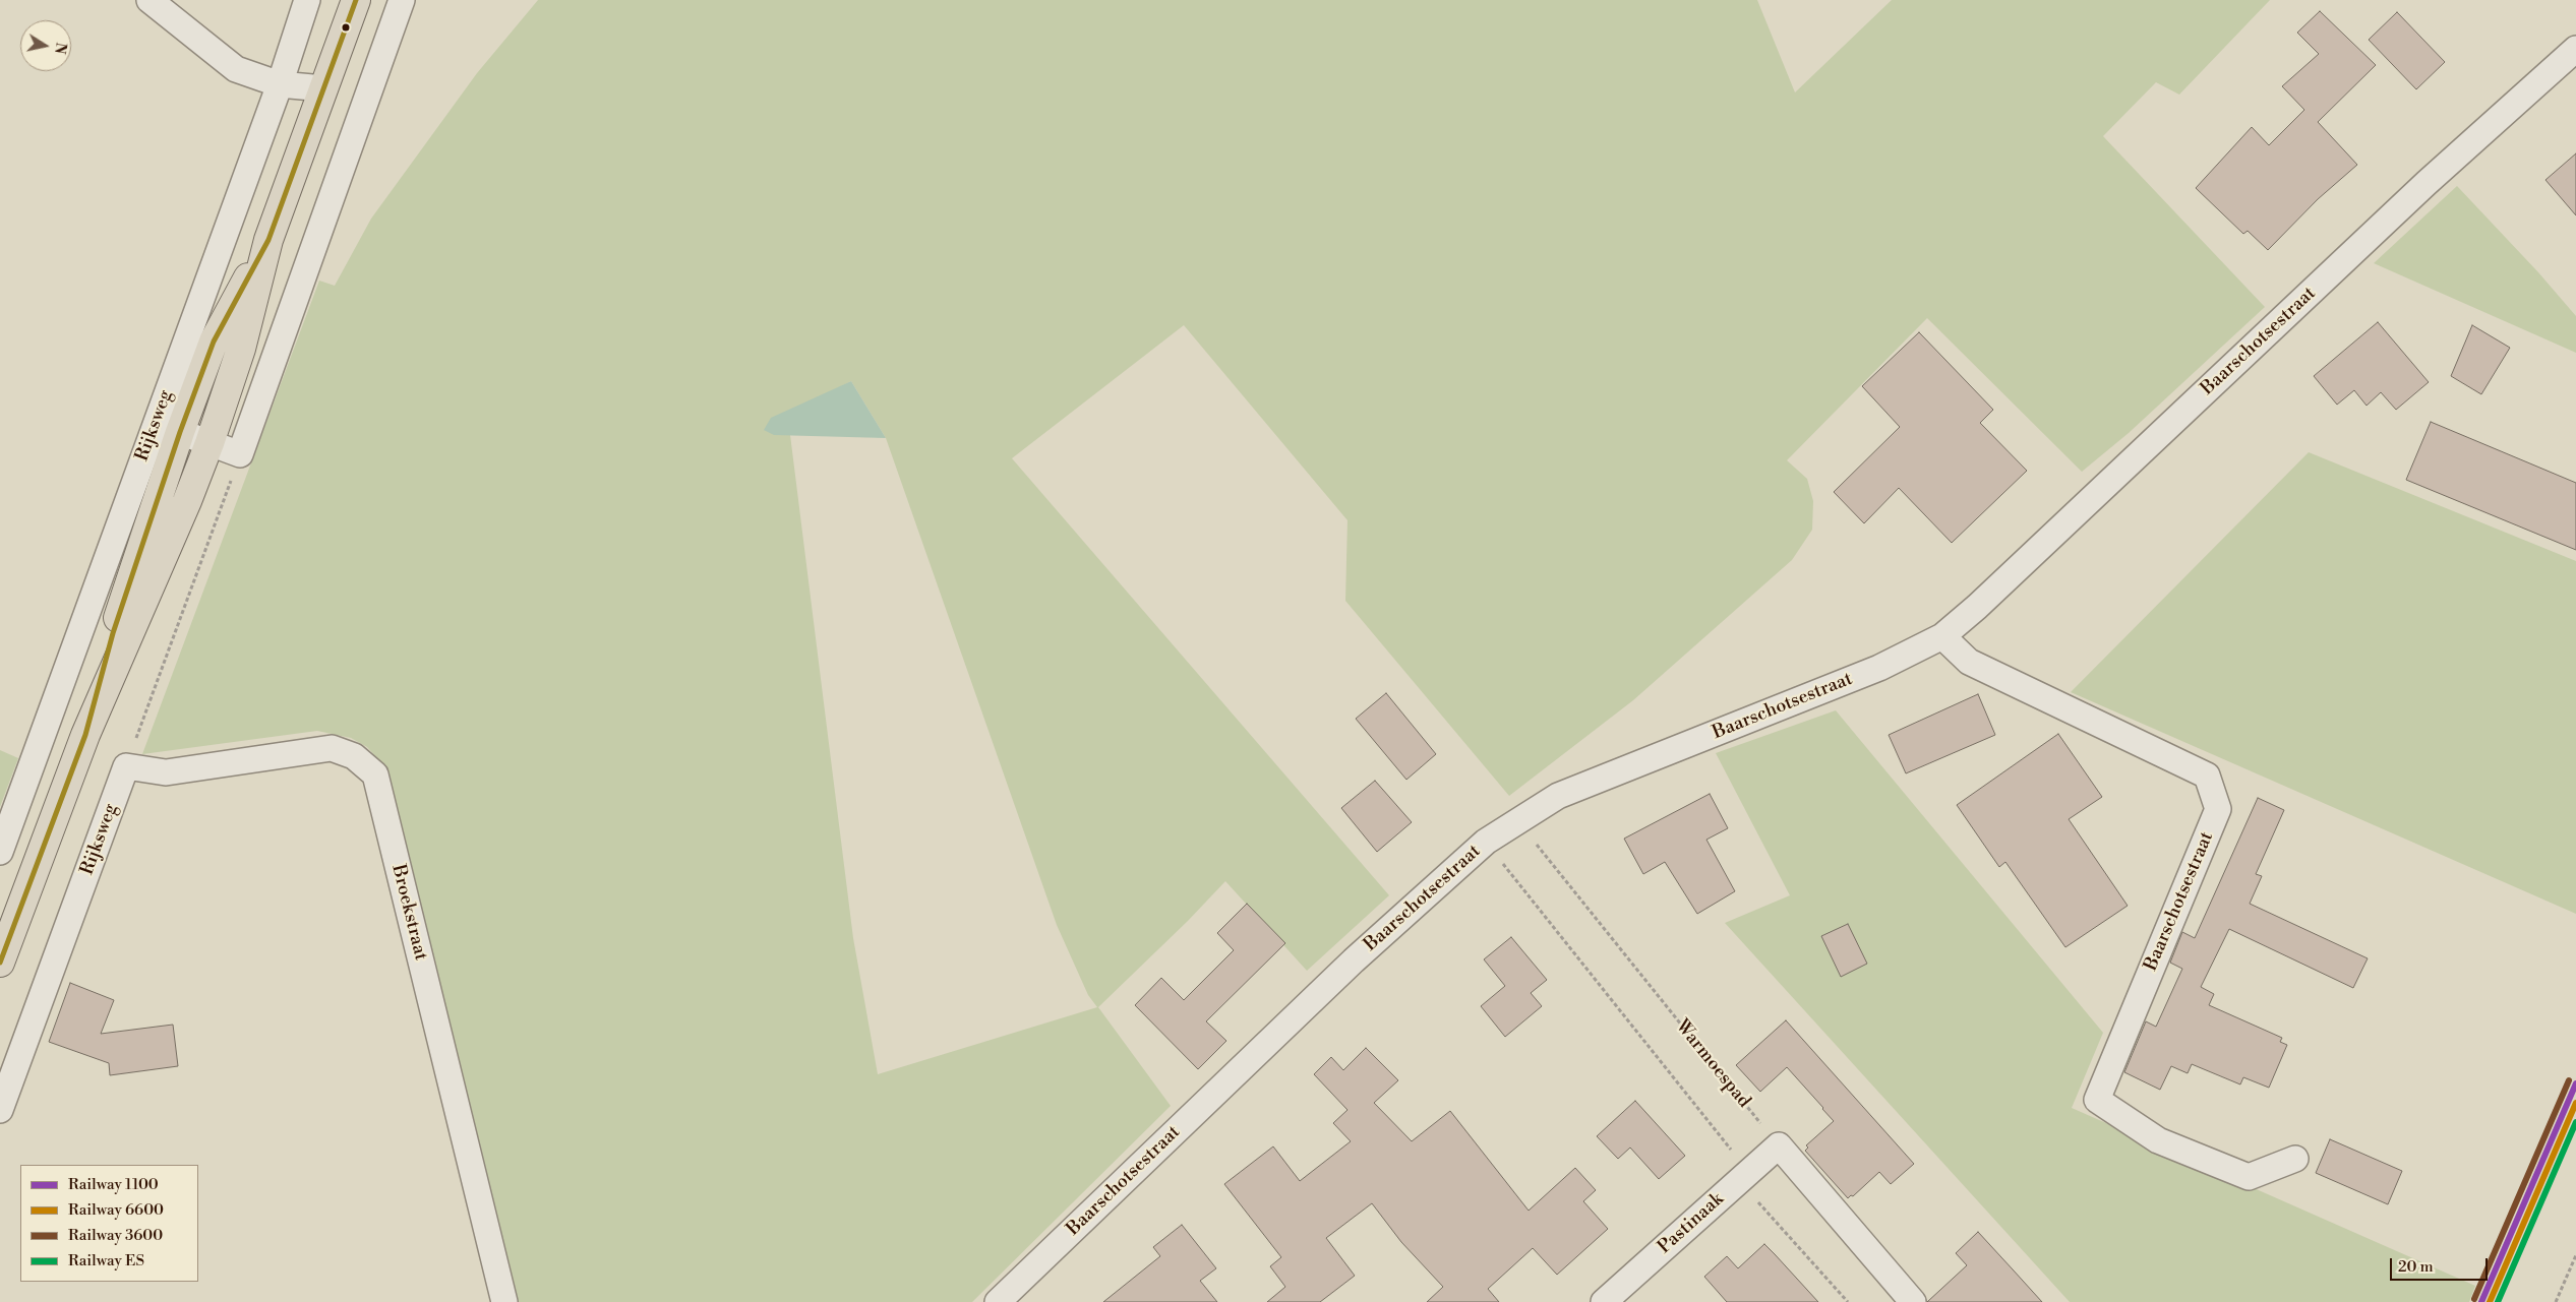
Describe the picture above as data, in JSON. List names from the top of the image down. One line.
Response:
{"streets":{"main road":["Rijksweg"],"street":["Baarschotsestraat","Broekstraat","Pastinaak"],"path":["Warmoespad"]},"crossings":[["Baarschotsestraat","Warmoespad"],["Rijksweg","Broekstraat"],["Warmoespad","Pastinaak"]],"lines":["rail line 3600","rail line 1100","rail line 6600","rail line ES"],"legend":["Railway 1100","Railway 6600","Railway 3600","Railway ES"],"scale_bar":"20 m","north":"right"}
